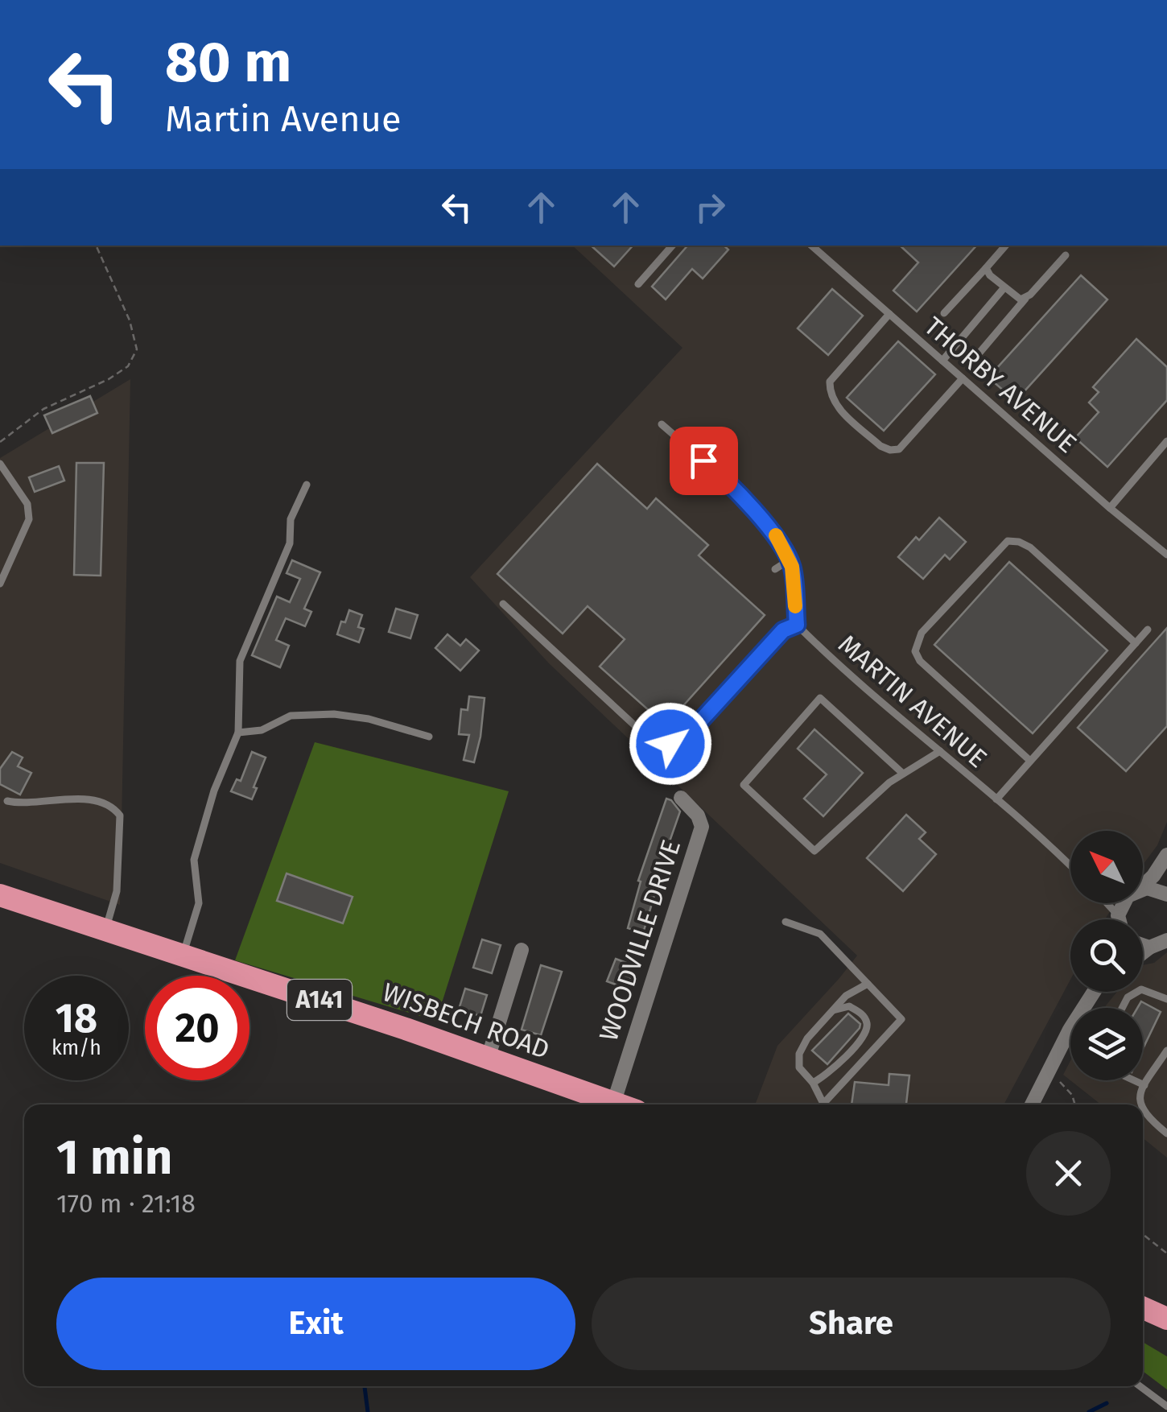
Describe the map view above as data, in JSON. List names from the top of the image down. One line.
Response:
{"streets":{"highway":["A141","WISBECH ROAD"],"street":["WOODVILLE DRIVE"],"lane":["THORBY AVENUE","MARTIN AVENUE"]},"crossings":[["WOODVILLE DRIVE","WISBECH ROAD"]],"north":"top left","page":{"turn":["80 m","Martin Avenue"],"speed":"18 km/h","limit":"20","heading":["1 min","170 m · 21:18"],"buttons":["Exit","Share"]}}
